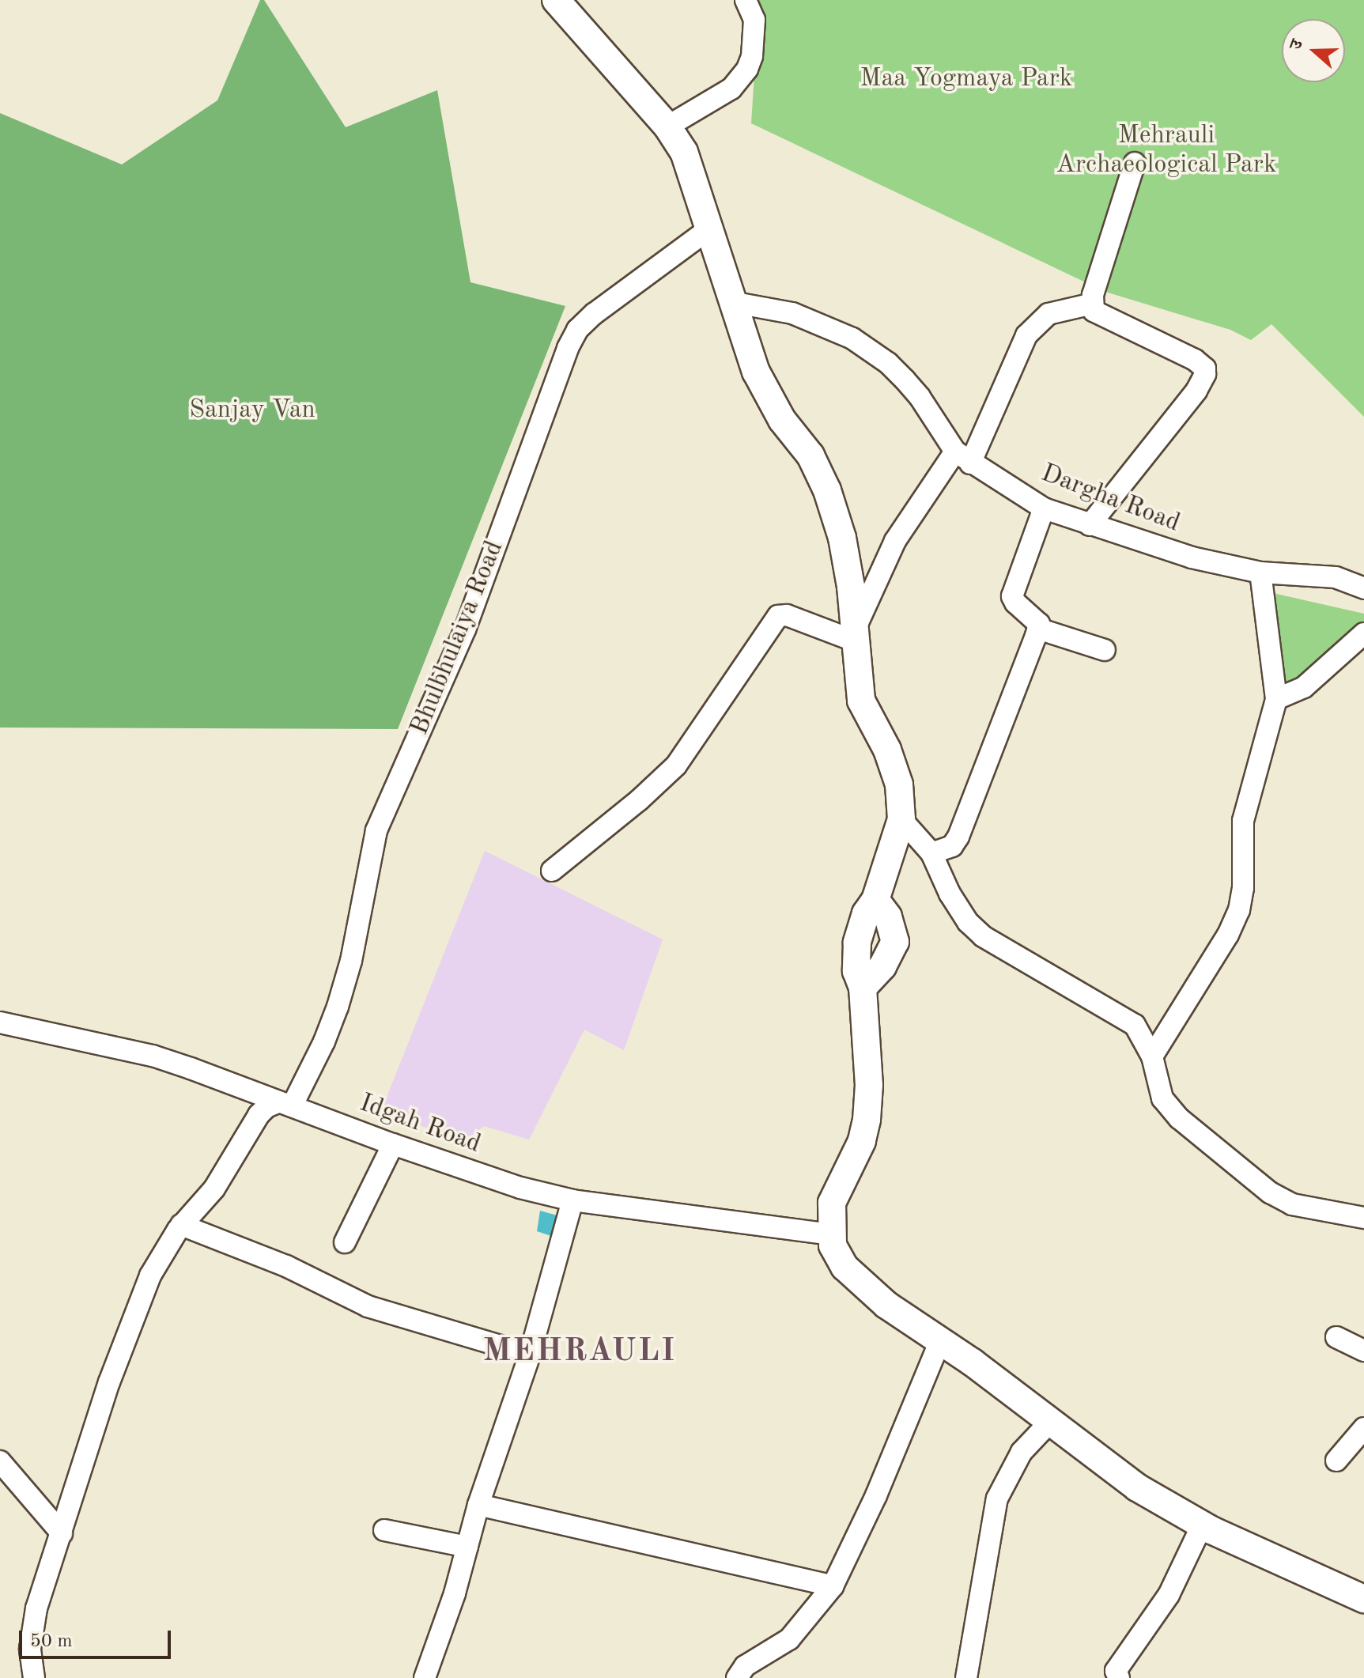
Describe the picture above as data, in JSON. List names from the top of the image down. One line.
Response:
{"streets":{"street":["Dargha Road","Bhulbhulaiya Road","Idgah Road"]},"crossings":[["Bhulbhulaiya Road","Idgah Road"]],"districts":["MEHRAULI"],"parks":["Maa Yogmaya Park","Mehrauli Archaeological Park","Sanjay Van"],"scale_bar":"50 m","north":"left"}
